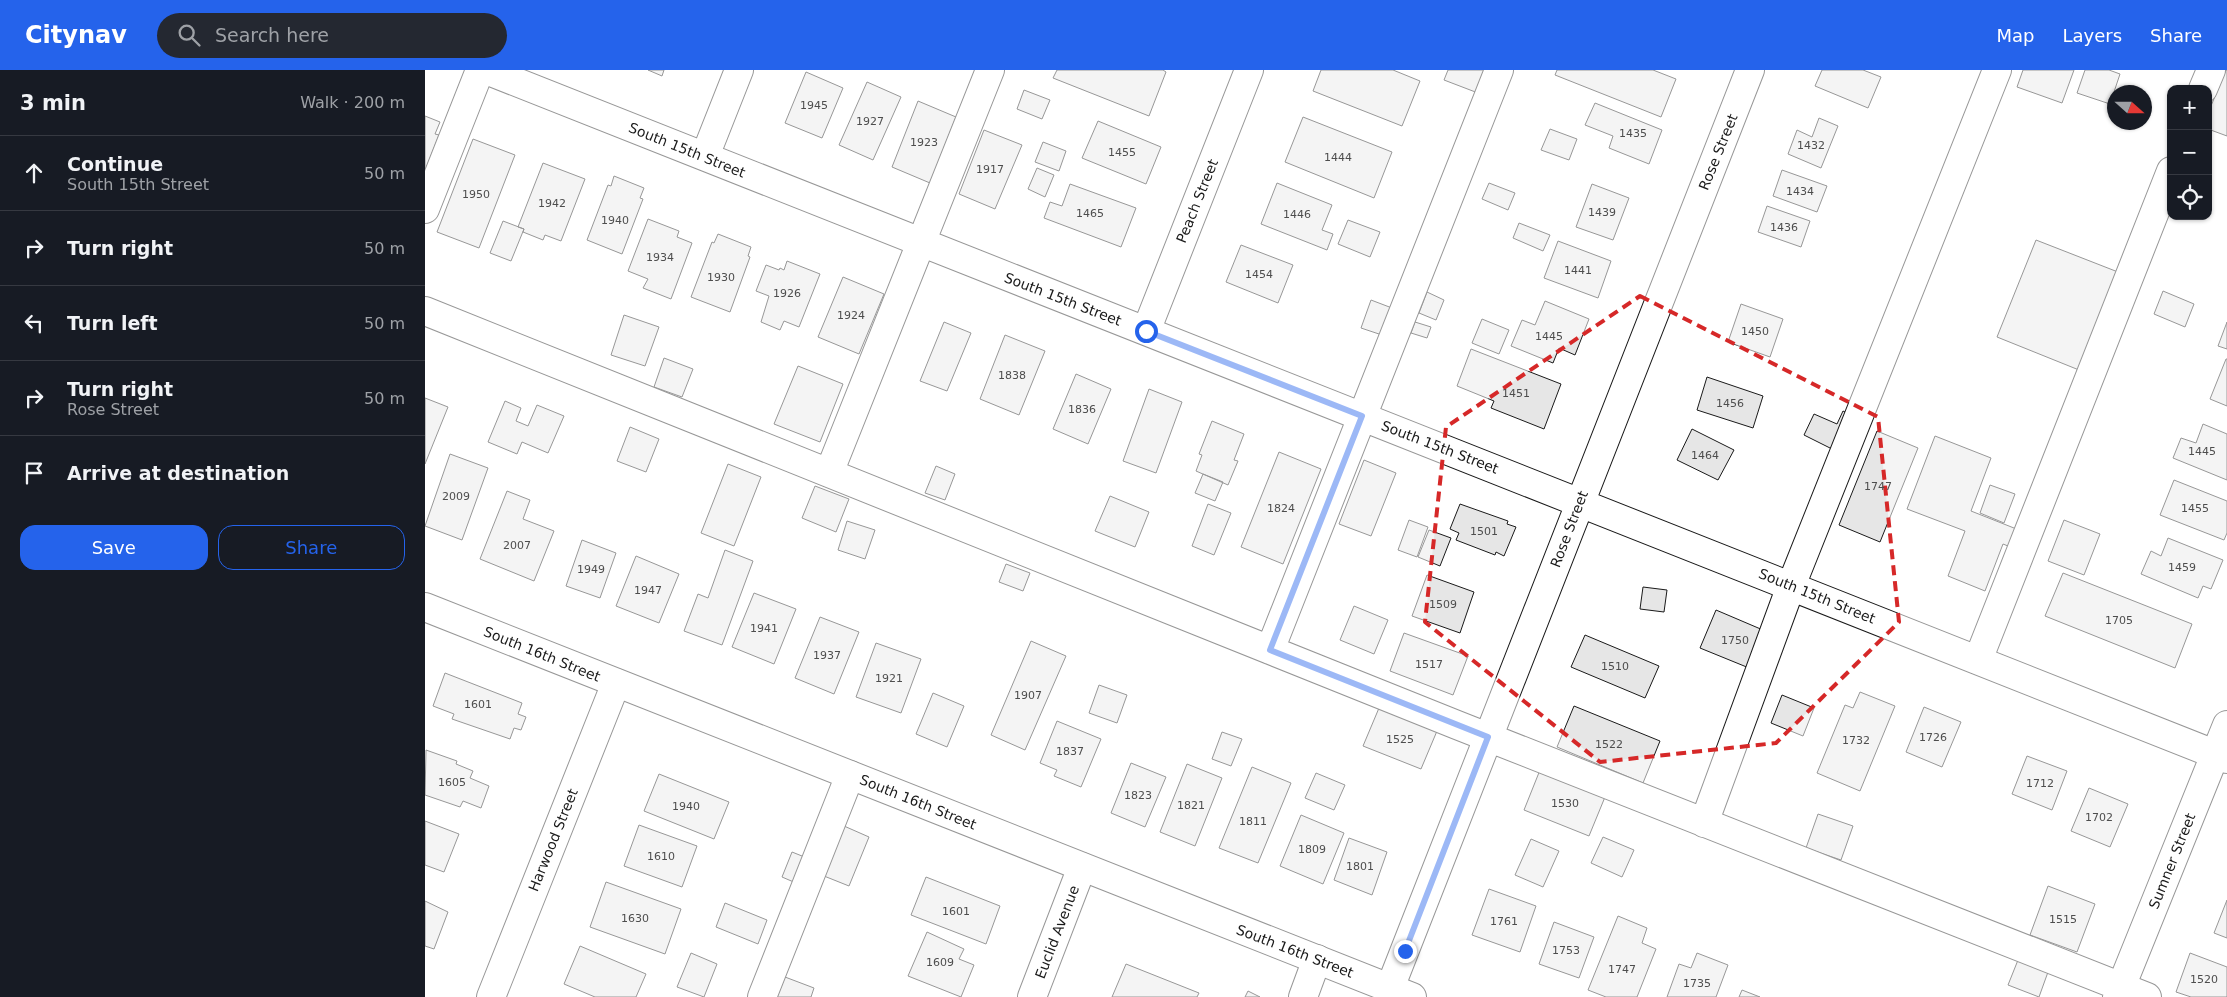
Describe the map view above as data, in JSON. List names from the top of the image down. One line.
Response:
{"streets":{"street":["South 15th Street","Rose Street","Peach Street","South 16th Street","Harwood Street","Sumner Street","Euclid Avenue"]},"crossings":[["South 15th Street","Rose Street"],["South 15th Street","Peach Street"],["South 15th Street","Sumner Street"],["Rose Street","South 16th Street"],["South 16th Street","Harwood Street"],["South 16th Street","Euclid Avenue"]],"house_numbers":["1945","1927","1435","1923","1432","1455","1444","1917","1434","1950","1942","1439","1465","1446","1940","1436","1934","1441","1454","1930","1926","1924","1450","1445","1838","1451","1456","1836","1445","1464","1747","2009","1824","1455","1501","2007","1459","1949","1947","1509","1705","1941","1750","1937","1517","1510","1921","1907","1601","1726","1525","1732","1522","1837","1605","1712","1823","1530","1821","1940","1702","1811","1809","1610","1801","1601","1630","1515","1761","1753","1609","1747","1520","1735"],"north":"right","page":{"header":"Citynav","search":"Search here","nav":["Map","Layers","Share"],"heading":["3 min","Walk · 200 m"],"map_buttons":["+","−"],"list":[["Continue","South 15th Street","50 m"],["Turn right","50 m"],["Turn left","50 m"],["Turn right","Rose Street","50 m"],"Arrive at destination"],"buttons":["Save","Share"]}}
